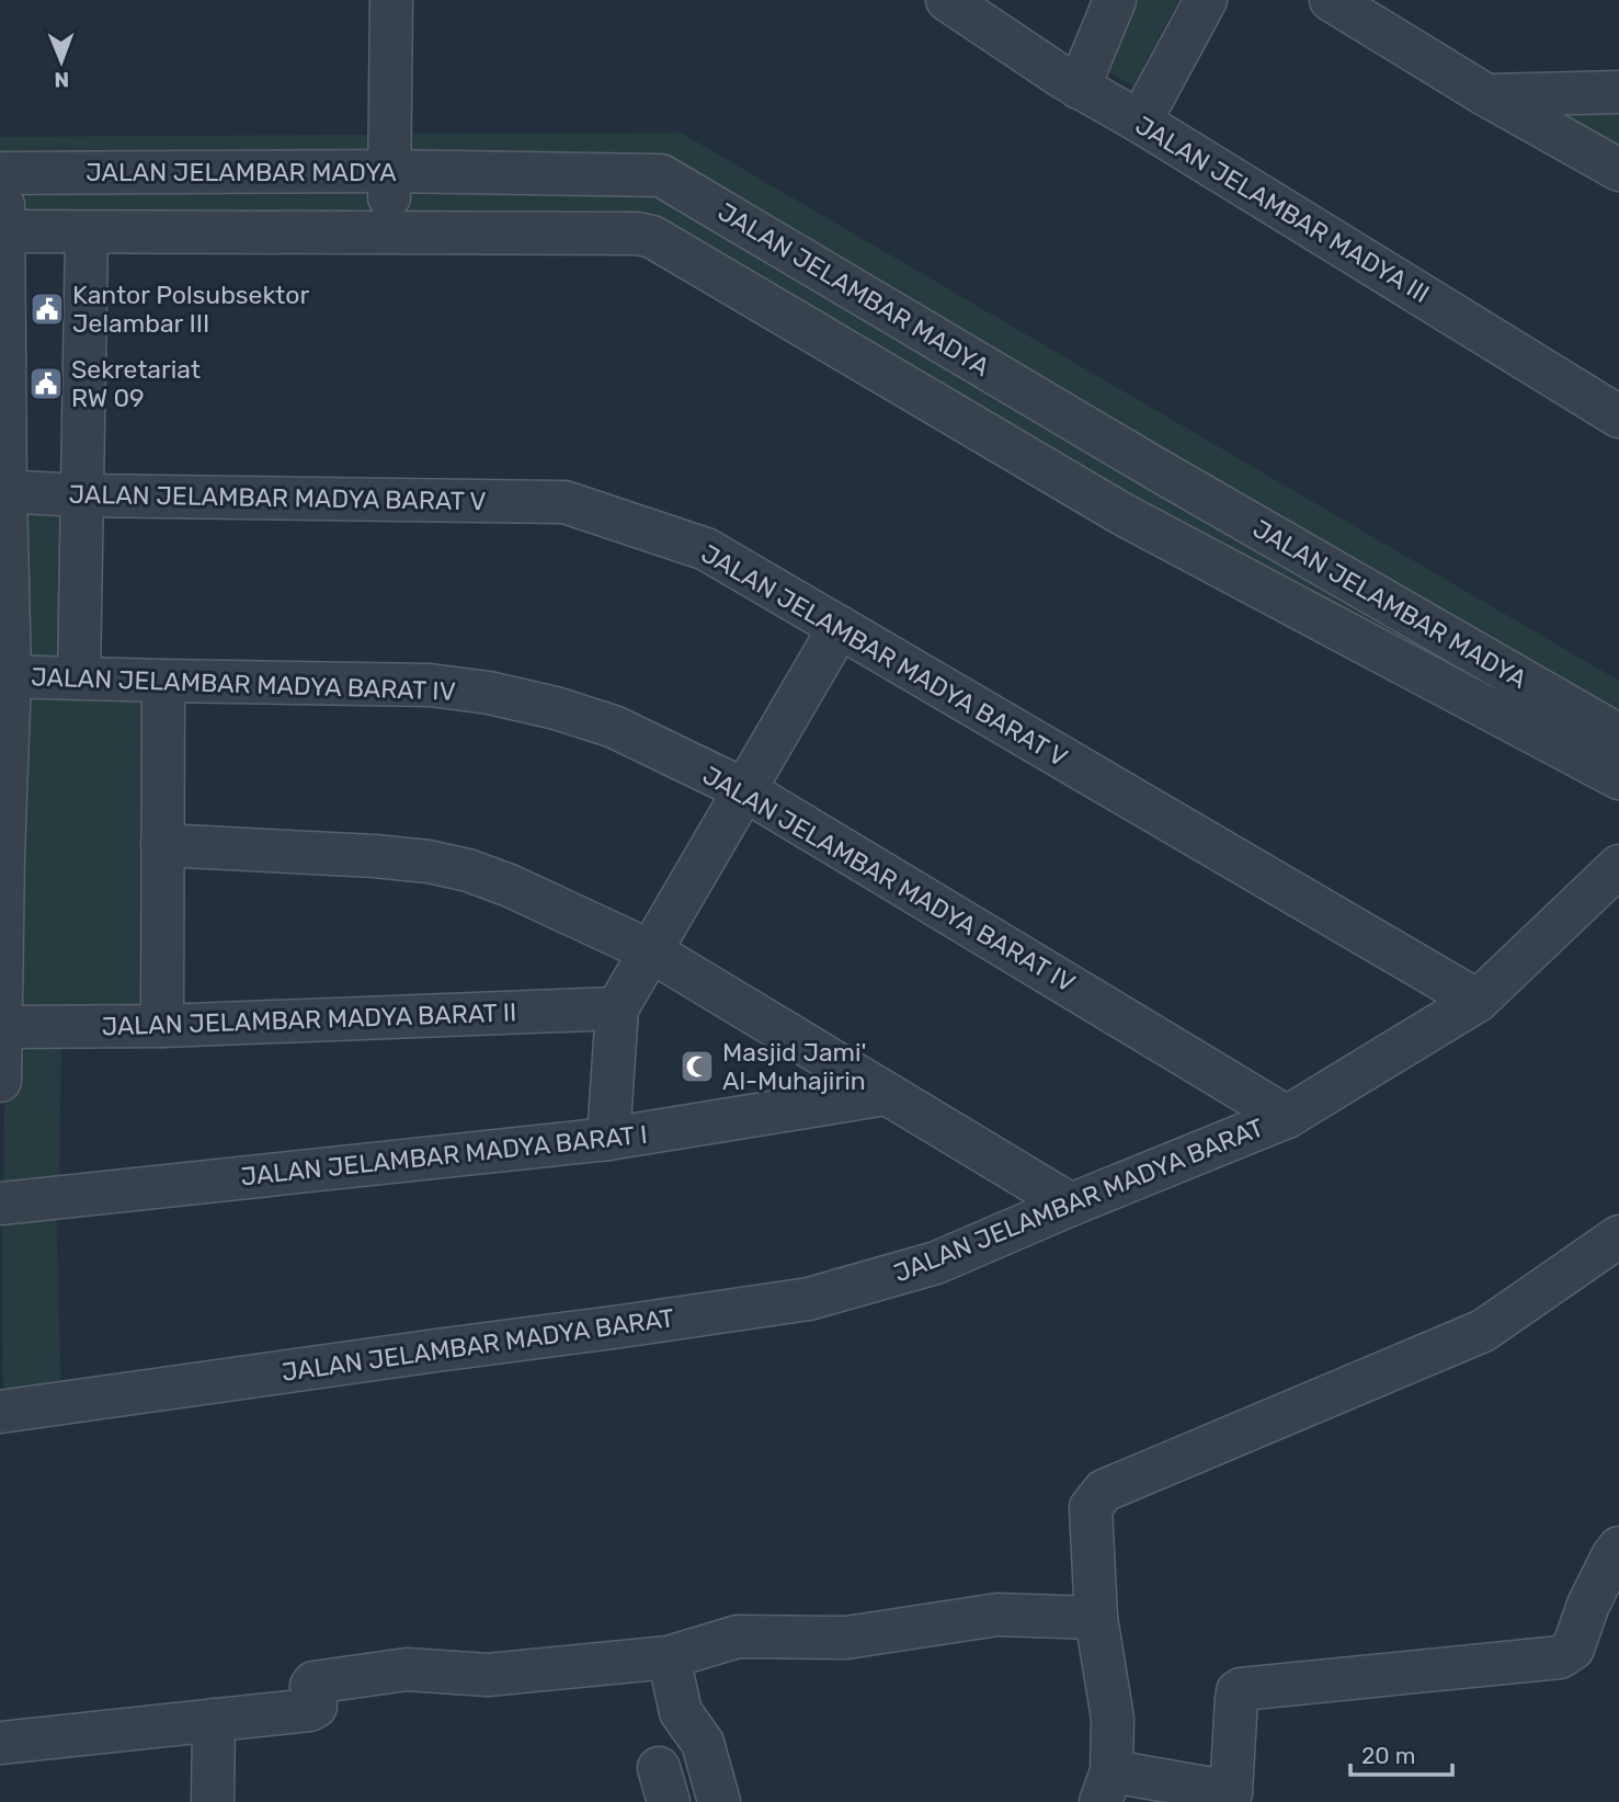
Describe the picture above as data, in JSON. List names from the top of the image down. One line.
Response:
{"streets":{"street":["JALAN JELAMBAR MADYA","JALAN JELAMBAR MADYA III","JALAN JELAMBAR MADYA BARAT V","JALAN JELAMBAR MADYA BARAT IV","JALAN JELAMBAR MADYA BARAT II","JALAN JELAMBAR MADYA BARAT I","JALAN JELAMBAR MADYA BARAT"]},"crossings":[["JALAN JELAMBAR MADYA BARAT V","JALAN JELAMBAR MADYA BARAT"],["JALAN JELAMBAR MADYA BARAT IV","JALAN JELAMBAR MADYA BARAT"]],"places":{"public building":["Kantor Polsubsektor Jelambar III","Sekretariat RW 09"],"mosque":["Masjid Jami' Al-Muhajirin"]},"scale_bar":"20 m","north":"bottom"}
